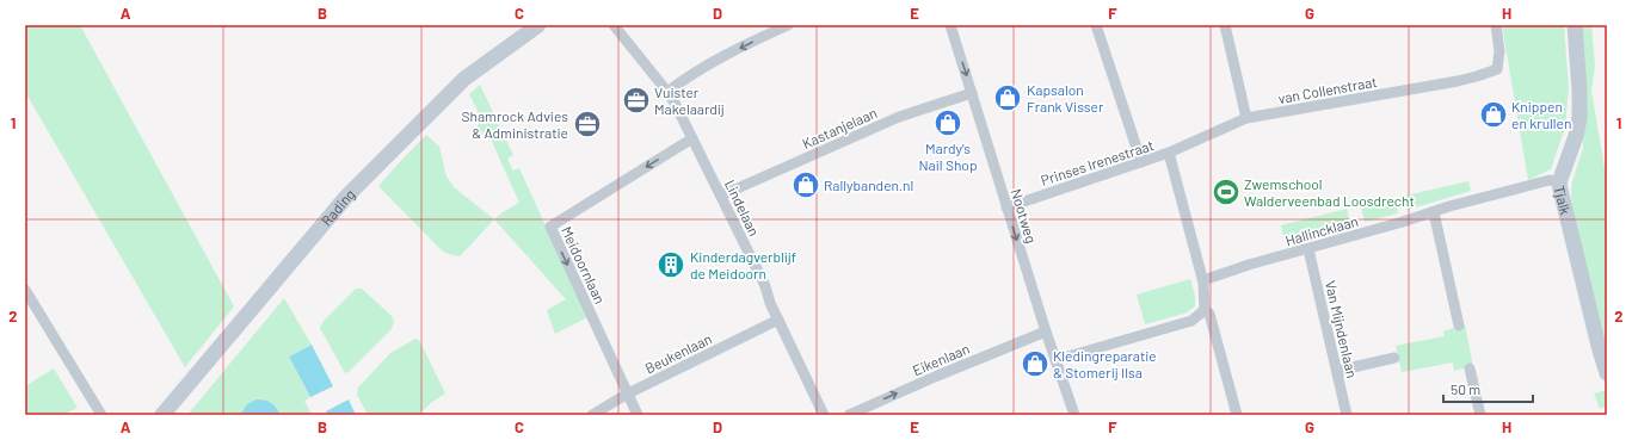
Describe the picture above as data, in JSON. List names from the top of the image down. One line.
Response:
{"streets":{"main road":["Tjalk","Rading"],"street":["van Collenstraat","Kastanjelaan","Prinses Irenestraat","Lindelaan","Nootweg","Hallincklaan","Meidoornlaan","Van Mijndenlaan","Beukenlaan","Eikenlaan"]},"crossings":[["van Collenstraat","Prinses Irenestraat"],["Kastanjelaan","Lindelaan"],["Kastanjelaan","Nootweg"],["Prinses Irenestraat","Nootweg"],["Tjalk","Hallincklaan"],["Lindelaan","Meidoornlaan"],["Lindelaan","Beukenlaan"],["Nootweg","Eikenlaan"],["Hallincklaan","Van Mijndenlaan"],["Meidoornlaan","Beukenlaan"]],"one_way":["Nootweg","Eikenlaan"],"places":{"shop":["Kapsalon Frank Visser","Knippen en krullen","Mardy's Nail Shop","Rallybanden.nl","Kledingreparatie & Stomerij Ilsa"],"office":["Vuister Makelaardij","Shamrock Advies & Administratie"],"sports":["Zwemschool Walderveenbad Loosdrecht"],"building":["Kinderdagverblijf de Meidoorn"]},"scale_bar":"50 m","grid":{"columns":["A","B","C","D","E","F","G","H"],"rows":["1","2"]}}
